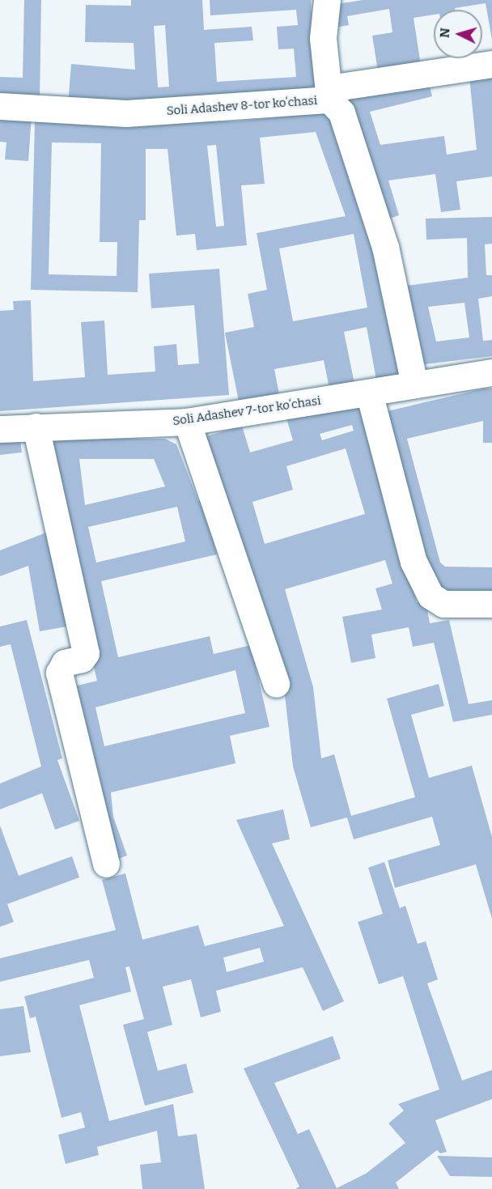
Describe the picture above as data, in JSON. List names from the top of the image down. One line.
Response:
{"streets":{"street":["Soli Adashev 8-tor koʻchasi","Soli Adashev 7-tor koʻchasi"]},"crossings":[["Soli Adashev 8-tor koʻchasi","Soli Adashev 7-tor koʻchasi"]],"north":"left"}
